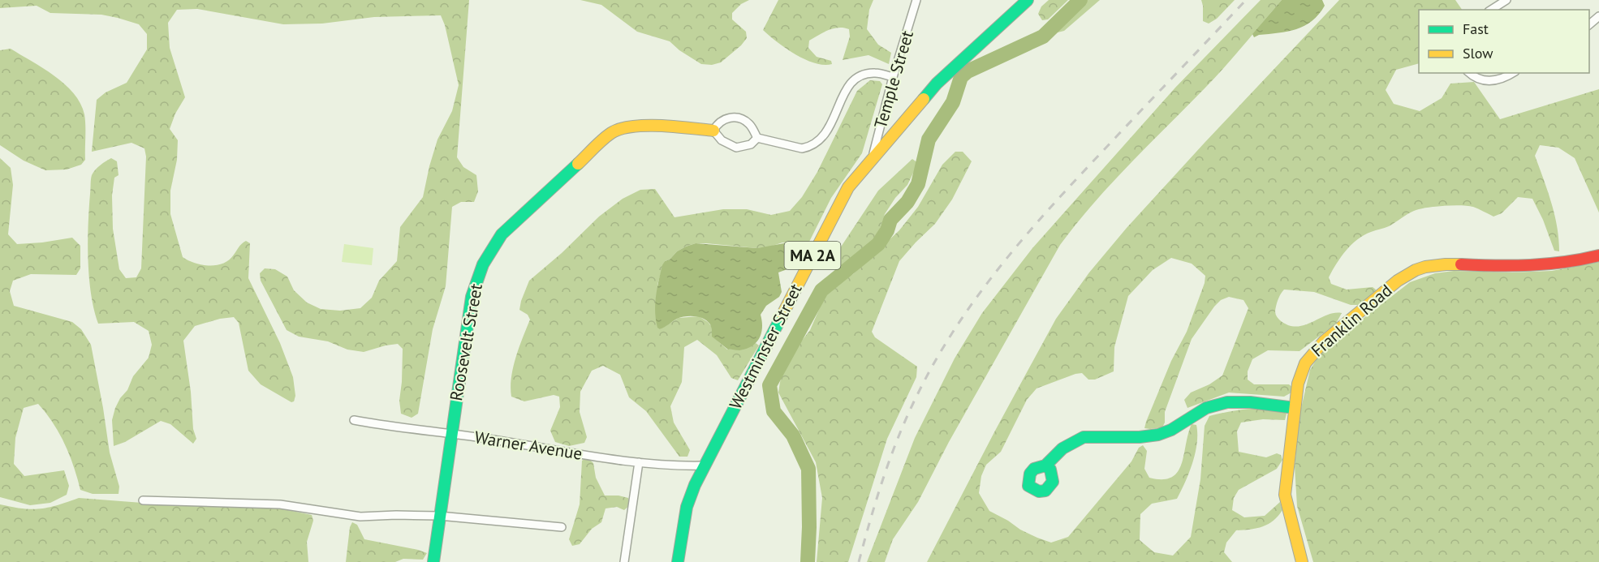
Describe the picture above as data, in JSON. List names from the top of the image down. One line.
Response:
{"streets":{"main road":["MA 2A","Franklin Road","Roosevelt Street","Westminster Street"],"street":["Temple Street","Warner Avenue"]},"crossings":[["Temple Street","Westminster Street"],["Roosevelt Street","Warner Avenue"],["Westminster Street","Warner Avenue"]],"legend":["Fast","Slow"]}
